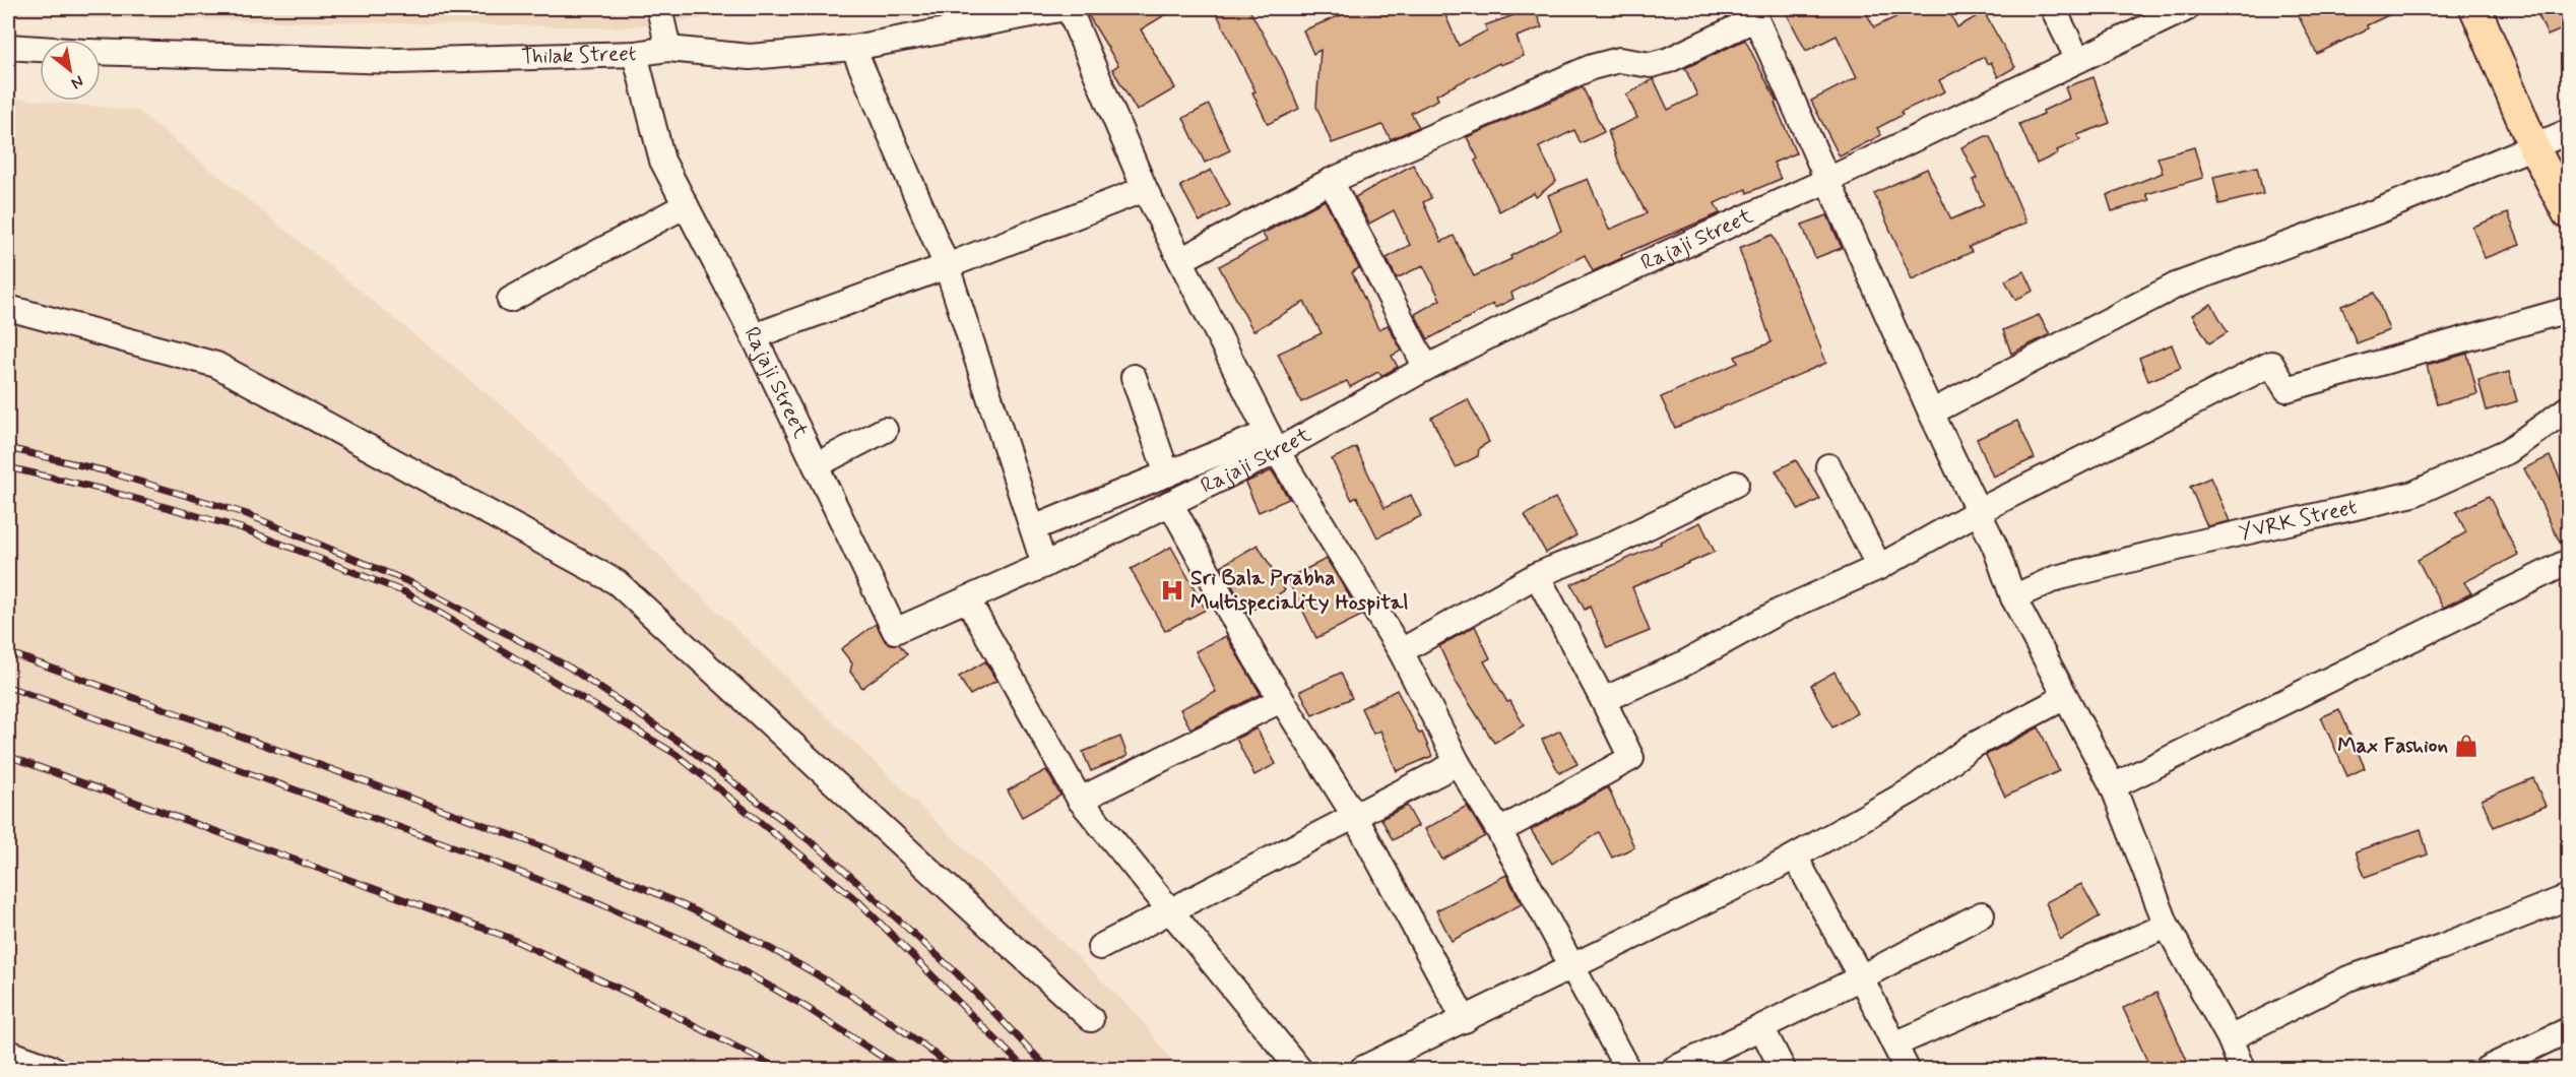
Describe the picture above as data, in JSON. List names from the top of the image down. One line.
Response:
{"streets":{"street":["Thilak Street","Rajaji Street","YVRK Street"]},"crossings":[["Thilak Street","Rajaji Street"]],"places":{"hospital":["Sri Bala Prabha Multispeciality Hospital"],"shop":["Max Fashion"]},"north":"bottom right"}
